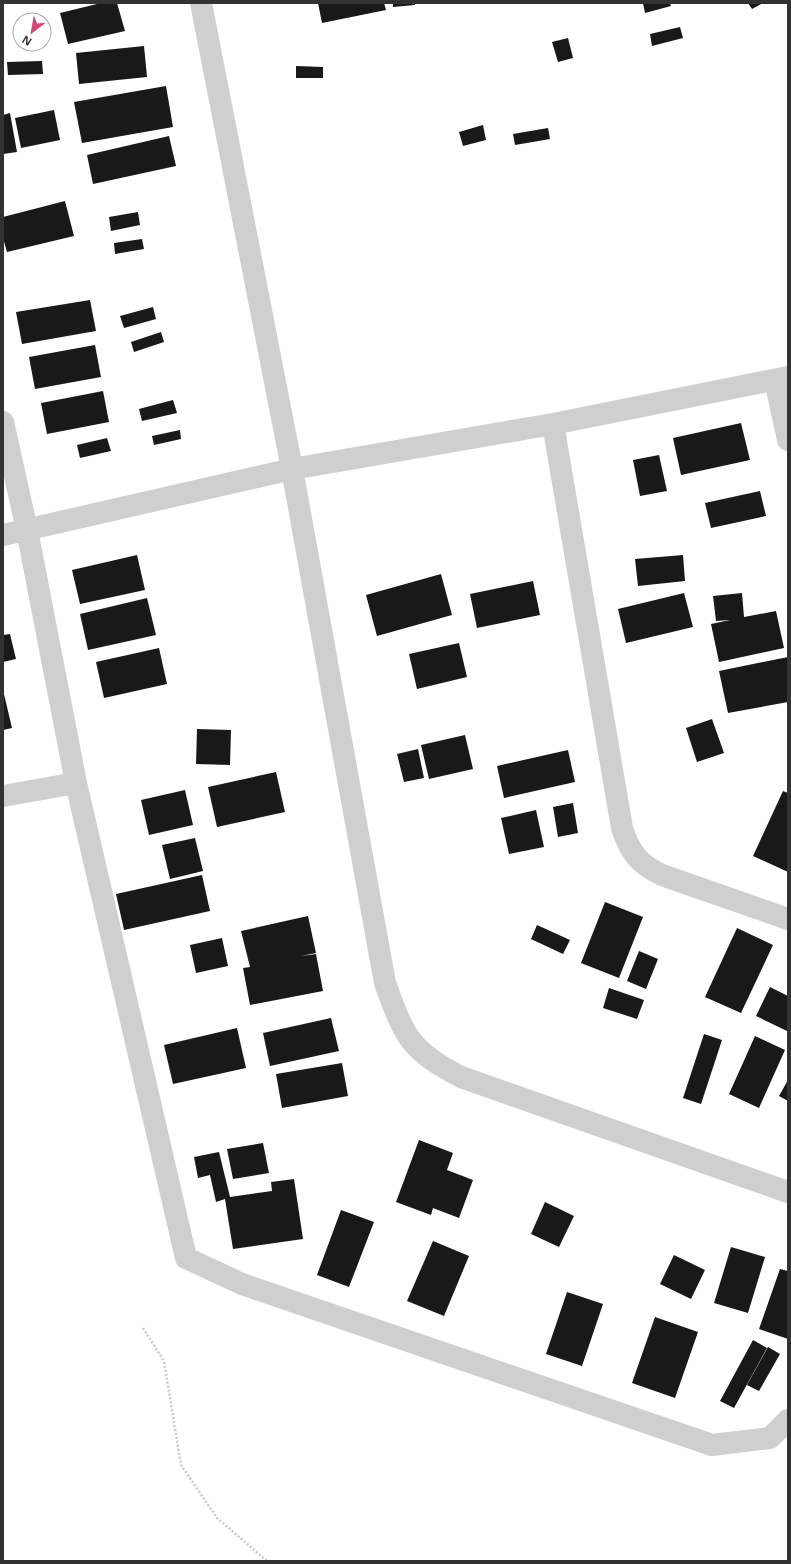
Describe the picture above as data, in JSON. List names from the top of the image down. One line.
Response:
{"north":"bottom left"}
